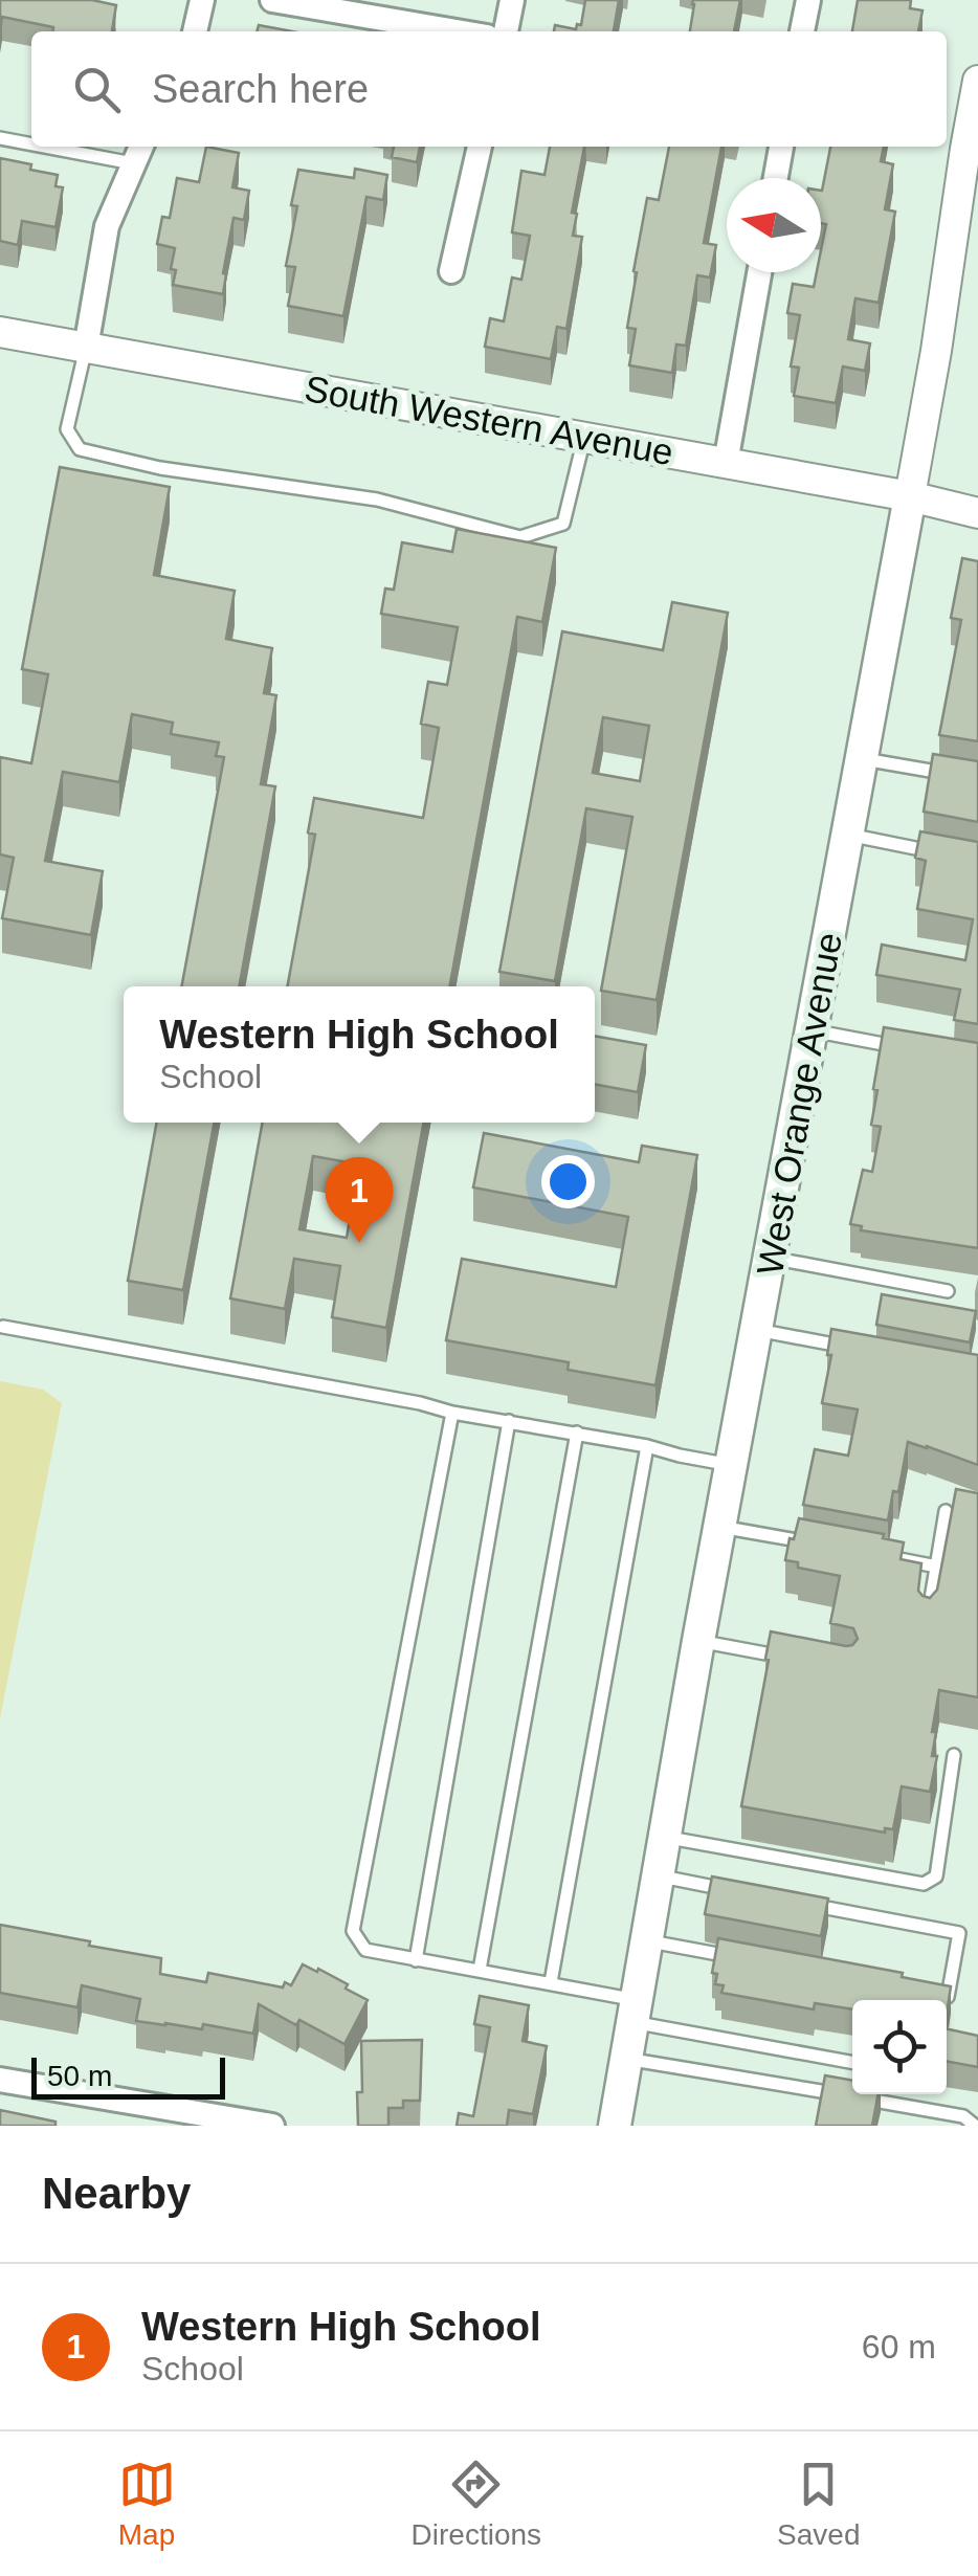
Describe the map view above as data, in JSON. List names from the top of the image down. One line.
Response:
{"streets":{"main road":["West Orange Avenue"],"street":["South Western Avenue"]},"crossings":[["South Western Avenue","West Orange Avenue"]],"scale_bar":"50 m","north":"left","page":{"search":"Search here","popup":["Western High School","School"],"pins":"1","scale":"50 m","heading":"Nearby","list":[{"mark":"1","name":"Western High School","note":"School","value":"60 m"}],"nav":["Map","Directions","Saved"]}}
